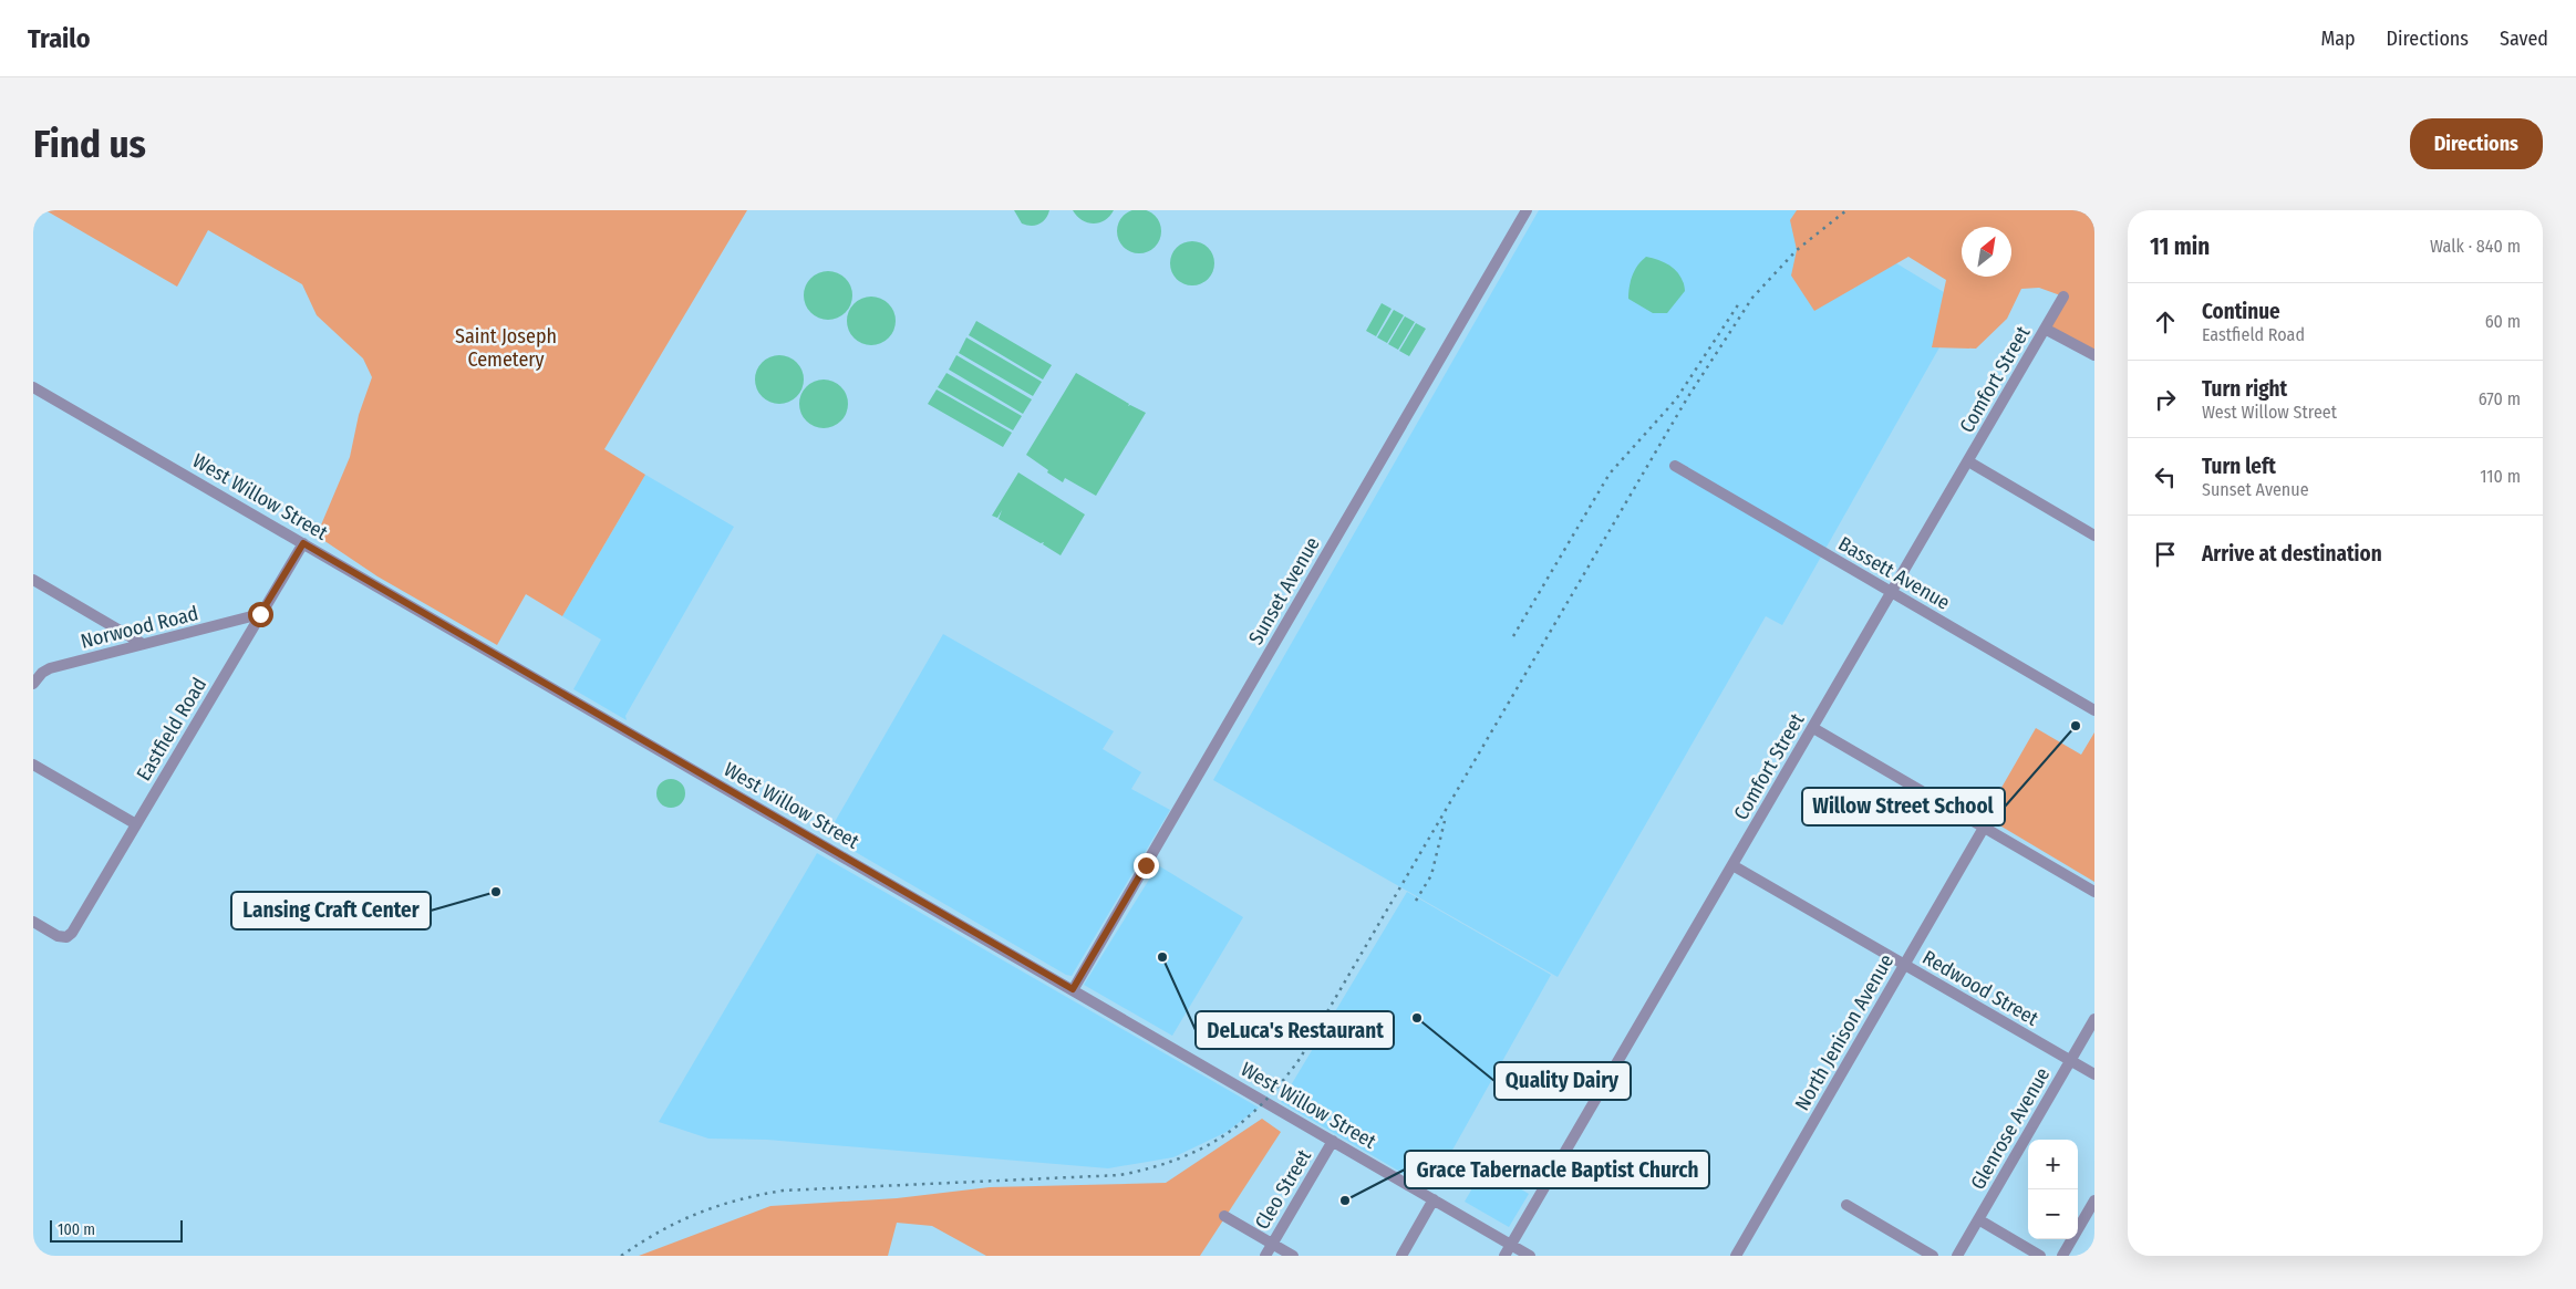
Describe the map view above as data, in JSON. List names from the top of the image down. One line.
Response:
{"streets":{"street":["Comfort Street","West Willow Street","Bassett Avenue","Sunset Avenue","Norwood Road","Eastfield Road","Redwood Street","North Jenison Avenue","Glenrose Avenue","Cleo Street"]},"crossings":[["Comfort Street","West Willow Street"],["Comfort Street","Bassett Avenue"],["Comfort Street","Redwood Street"],["West Willow Street","Sunset Avenue"],["West Willow Street","Eastfield Road"],["West Willow Street","Cleo Street"],["Norwood Road","Eastfield Road"],["Redwood Street","North Jenison Avenue"],["Redwood Street","Glenrose Avenue"]],"parks":["Saint Joseph Cemetery"],"places":["Willow Street School","Lansing Craft Center","DeLuca's Restaurant","Quality Dairy","Grace Tabernacle Baptist Church"],"scale_bar":"100 m","north":"top right","page":{"header":"Trailo","nav":["Map","Directions","Saved"],"buttons":"Directions","title":"Find us","heading":["11 min","Walk · 840 m"],"list":[["Continue","Eastfield Road","60 m"],["Turn right","West Willow Street","670 m"],["Turn left","Sunset Avenue","110 m"],"Arrive at destination"],"map_buttons":["+","−"],"scale":"100 m"}}
